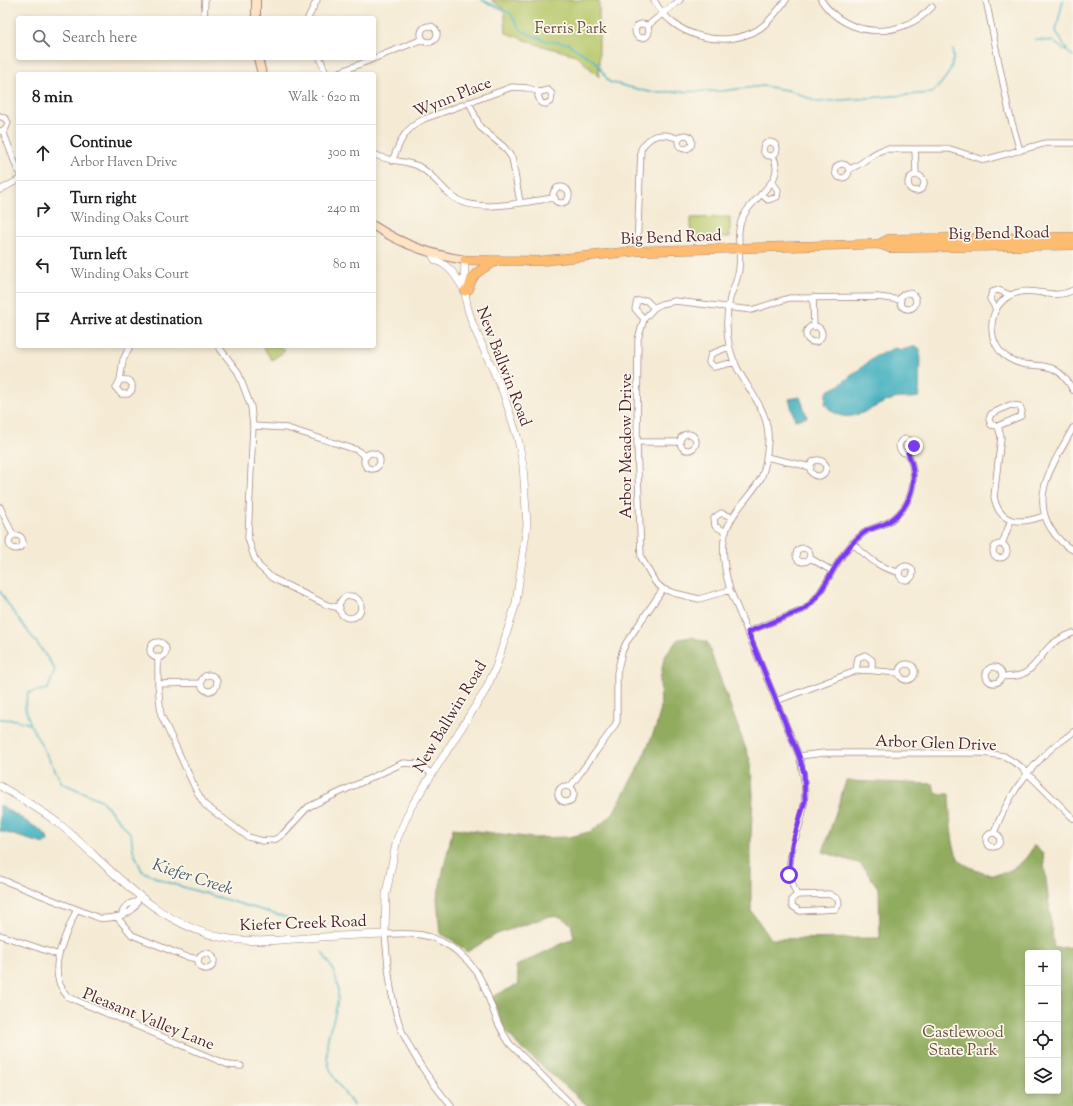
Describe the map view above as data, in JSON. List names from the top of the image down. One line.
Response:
{"streets":{"main road":["Big Bend Road"],"street":["Wynn Place","New Ballwin Road","Arbor Meadow Drive","Arbor Glen Drive","Kiefer Creek Road","Pleasant Valley Lane"]},"crossings":[["Big Bend Road","New Ballwin Road"],["New Ballwin Road","Kiefer Creek Road"]],"water":["Kiefer Creek"],"parks":["Ferris Park","Castlewood State Park"],"page":{"search":"Search here","heading":["8 min","Walk · 620 m"],"list":[["Continue","Arbor Haven Drive","300 m"],["Turn right","Winding Oaks Court","240 m"],["Turn left","Winding Oaks Court","80 m"],"Arrive at destination"],"map_buttons":["+","−"]}}
